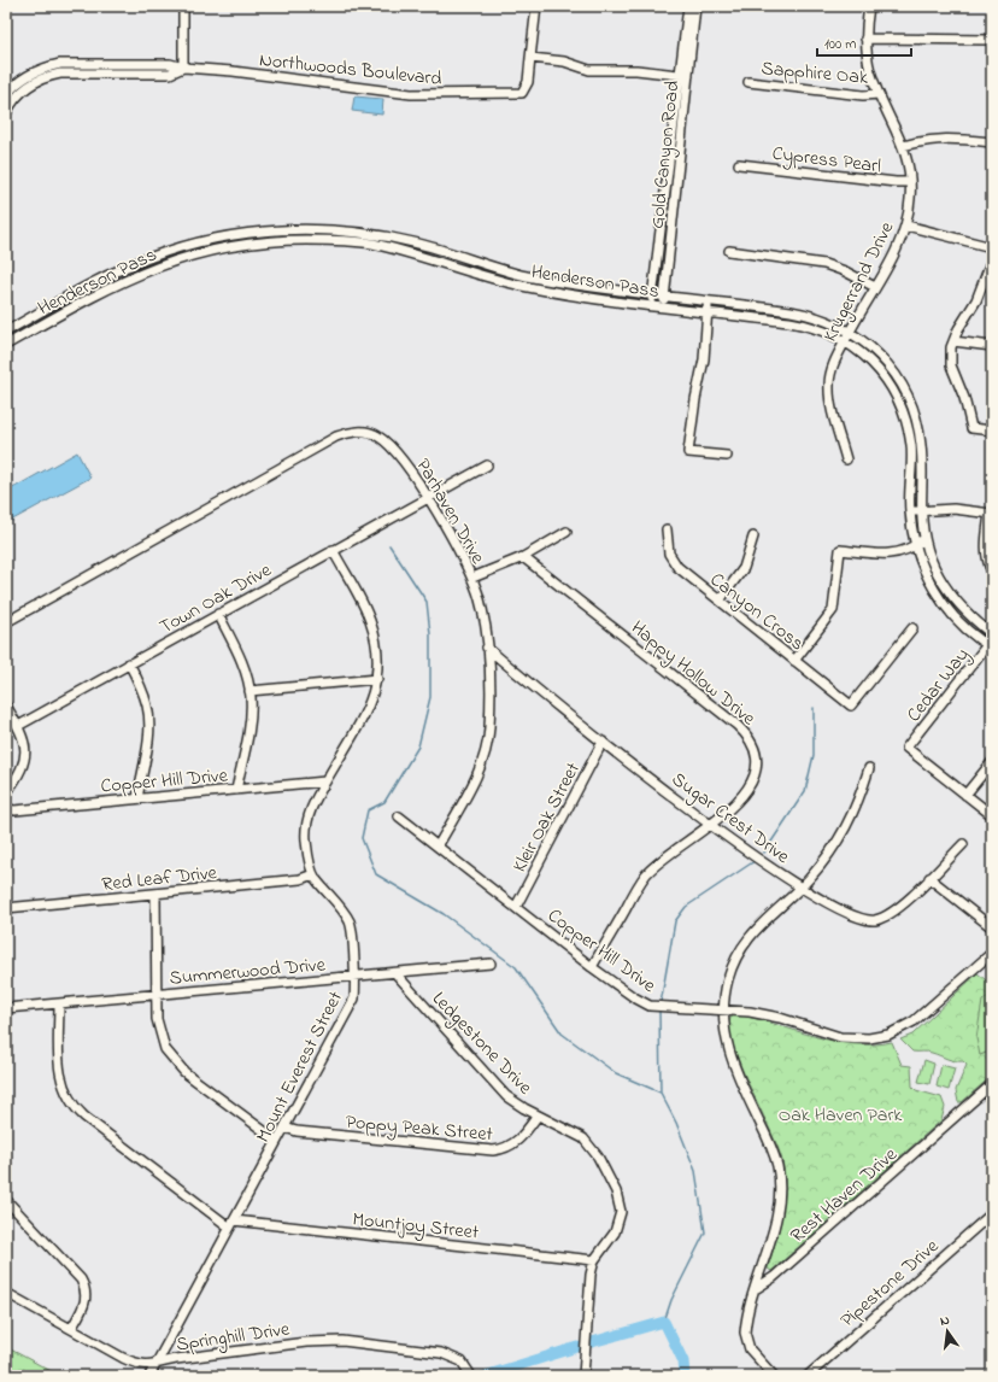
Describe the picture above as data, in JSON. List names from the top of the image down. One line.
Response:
{"streets":{"street":["Northwoods Boulevard","Sapphire Oak","Gold Canyon Road","Cypress Pearl","Henderson Pass","Krugerrand Drive","Parhaven Drive","Town Oak Drive","Canyon Cross","Happy Hollow Drive","Cedar Way","Copper Hill Drive","Kleir Oak Street","Sugar Crest Drive","Red Leaf Drive","Summerwood Drive","Ledgestone Drive","Mount Everest Street","Poppy Peak Street","Rest Haven Drive","Mountjoy Street","Pipestone Drive","Springhill Drive"]},"crossings":[["Sapphire Oak","Krugerrand Drive"],["Gold Canyon Road","Henderson Pass"],["Cypress Pearl","Krugerrand Drive"],["Henderson Pass","Krugerrand Drive"],["Henderson Pass","Cedar Way"],["Parhaven Drive","Town Oak Drive"],["Parhaven Drive","Copper Hill Drive"],["Parhaven Drive","Sugar Crest Drive"],["Town Oak Drive","Mount Everest Street"],["Happy Hollow Drive","Copper Hill Drive"],["Happy Hollow Drive","Sugar Crest Drive"],["Copper Hill Drive","Kleir Oak Street"],["Copper Hill Drive","Mount Everest Street"],["Kleir Oak Street","Sugar Crest Drive"],["Red Leaf Drive","Mount Everest Street"],["Summerwood Drive","Ledgestone Drive"],["Summerwood Drive","Mount Everest Street"],["Ledgestone Drive","Poppy Peak Street"],["Ledgestone Drive","Mountjoy Street"],["Mount Everest Street","Poppy Peak Street"],["Mount Everest Street","Mountjoy Street"],["Mount Everest Street","Springhill Drive"]],"parks":["Oak Haven Park"],"scale_bar":"100 m","north":"top"}
